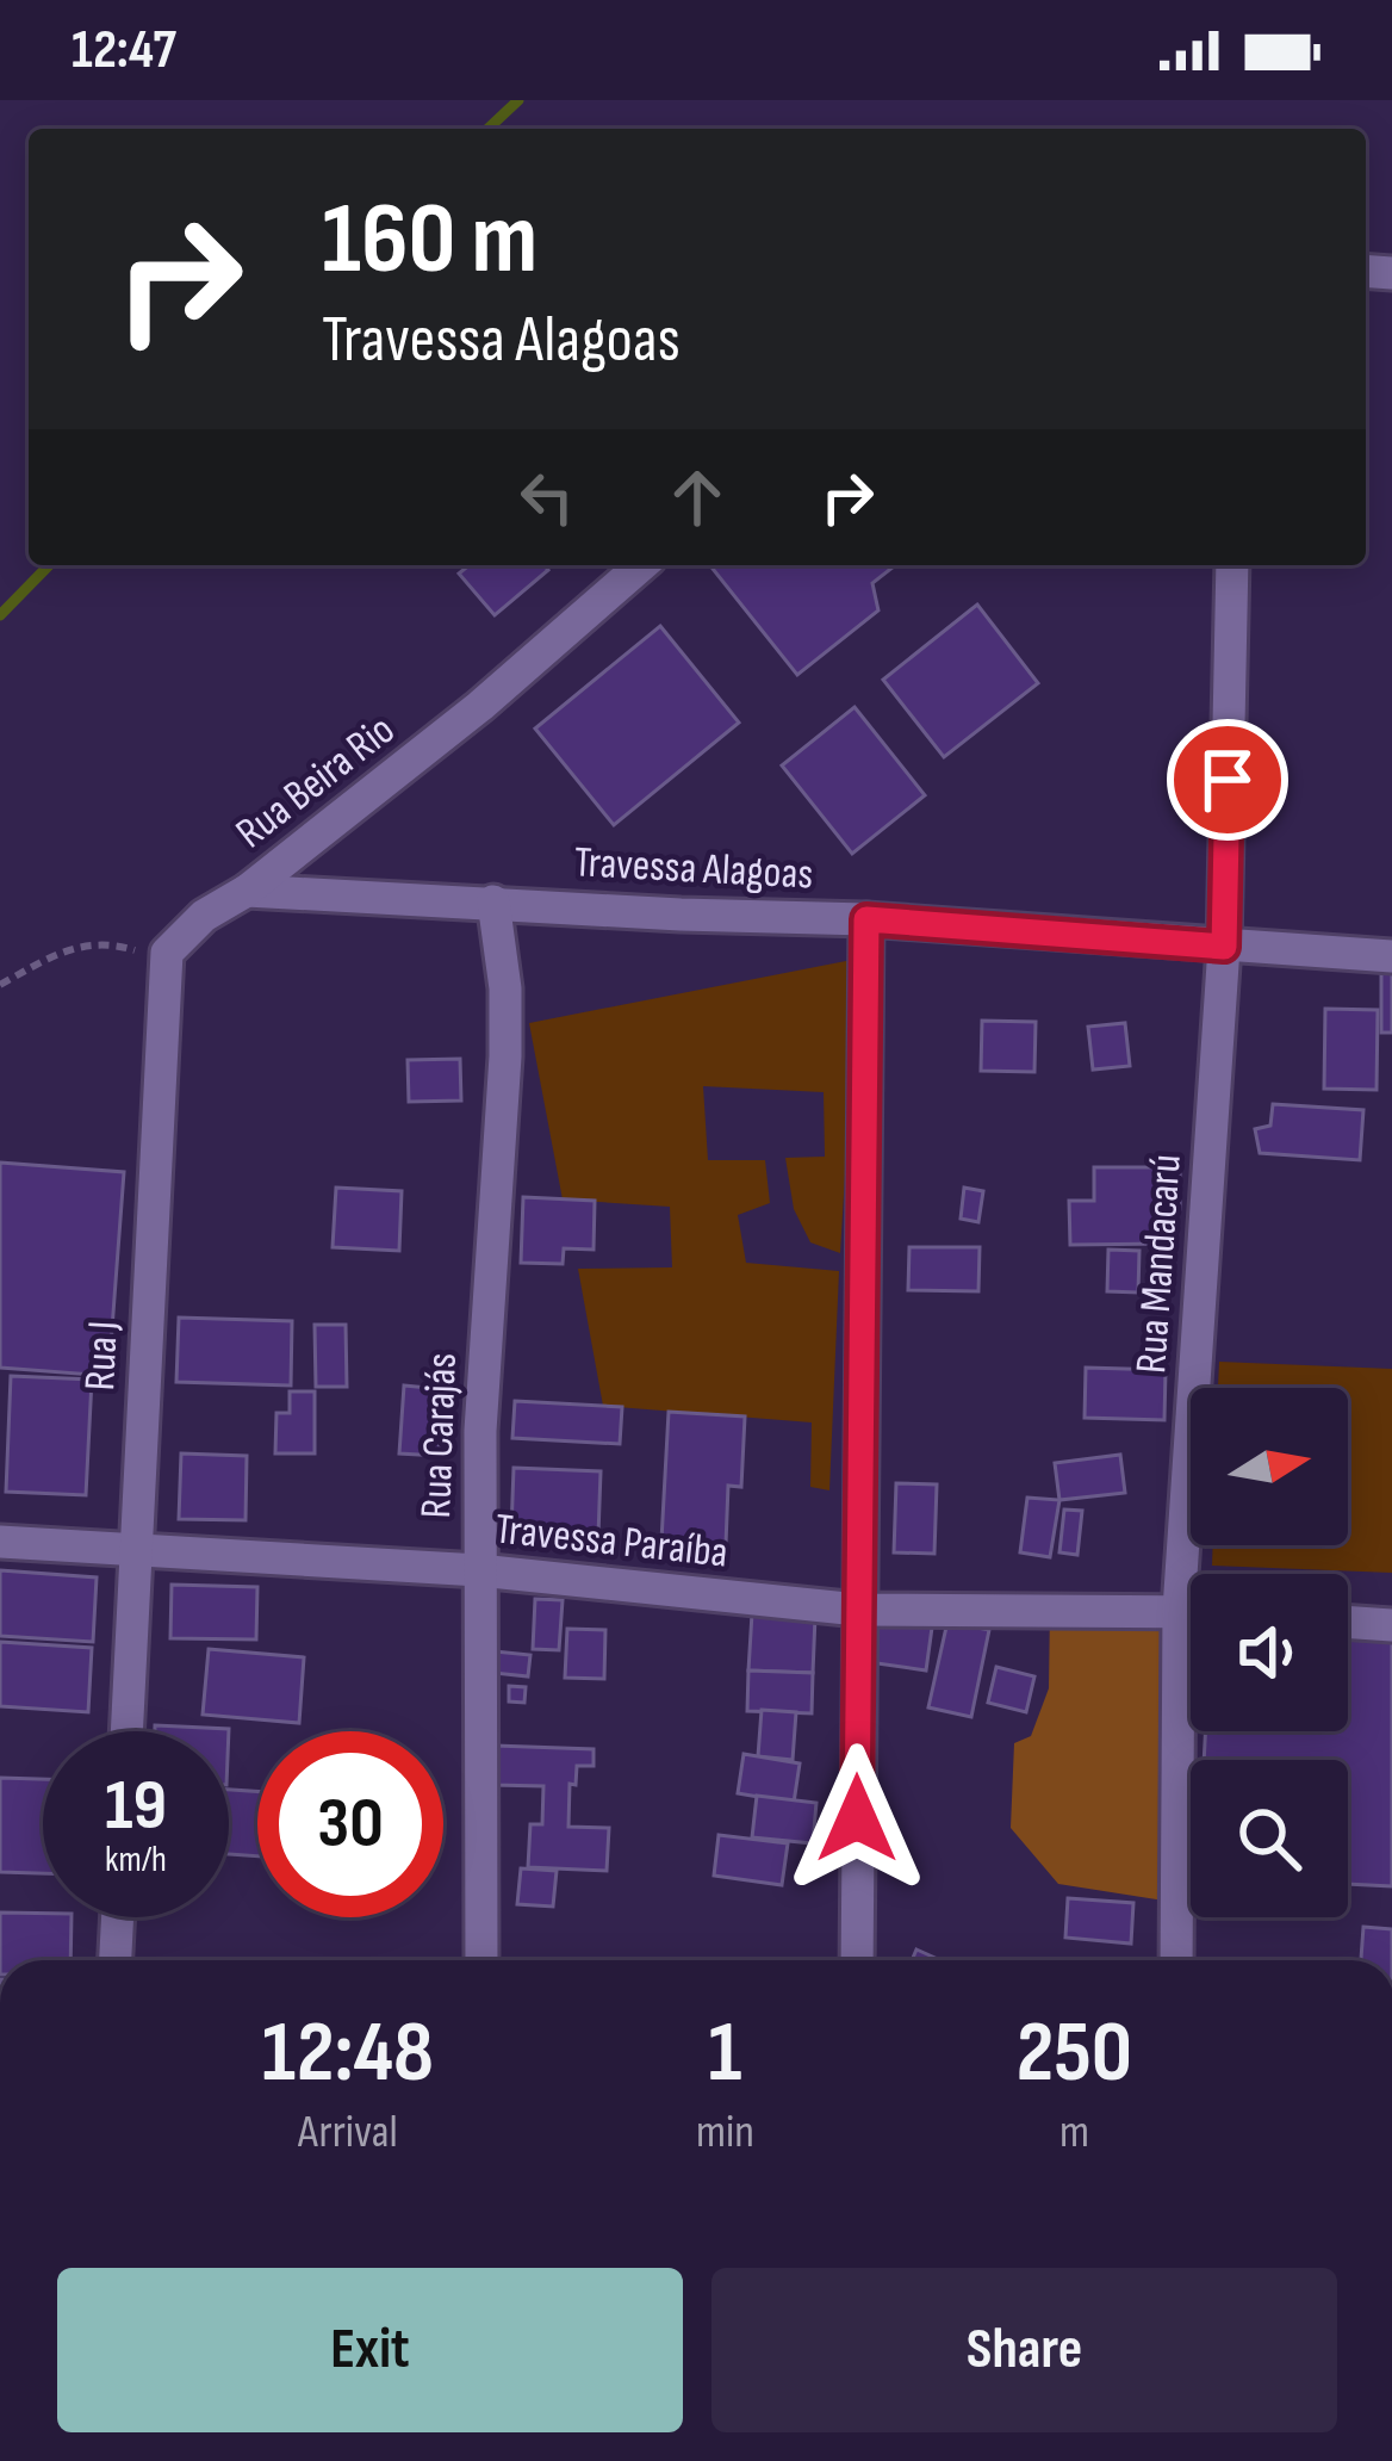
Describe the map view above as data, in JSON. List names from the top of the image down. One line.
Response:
{"streets":{"street":["Rua Beira Rio","Travessa Alagoas","Rua Mandacarú","Rua J","Rua Carajás","Travessa Paraíba"]},"crossings":[["Rua Beira Rio","Travessa Alagoas"],["Rua Beira Rio","Rua J"],["Travessa Alagoas","Rua Mandacarú"],["Travessa Alagoas","Rua Carajás"],["Rua Mandacarú","Travessa Paraíba"],["Rua J","Travessa Paraíba"],["Rua Carajás","Travessa Paraíba"]],"north":"right","page":{"status":"12:47","turn":["160 m","Travessa Alagoas"],"speed":"19 km/h","limit":"30","eta":["12:48","Arrival","1","min","250","m"],"buttons":["Exit","Share"]}}
